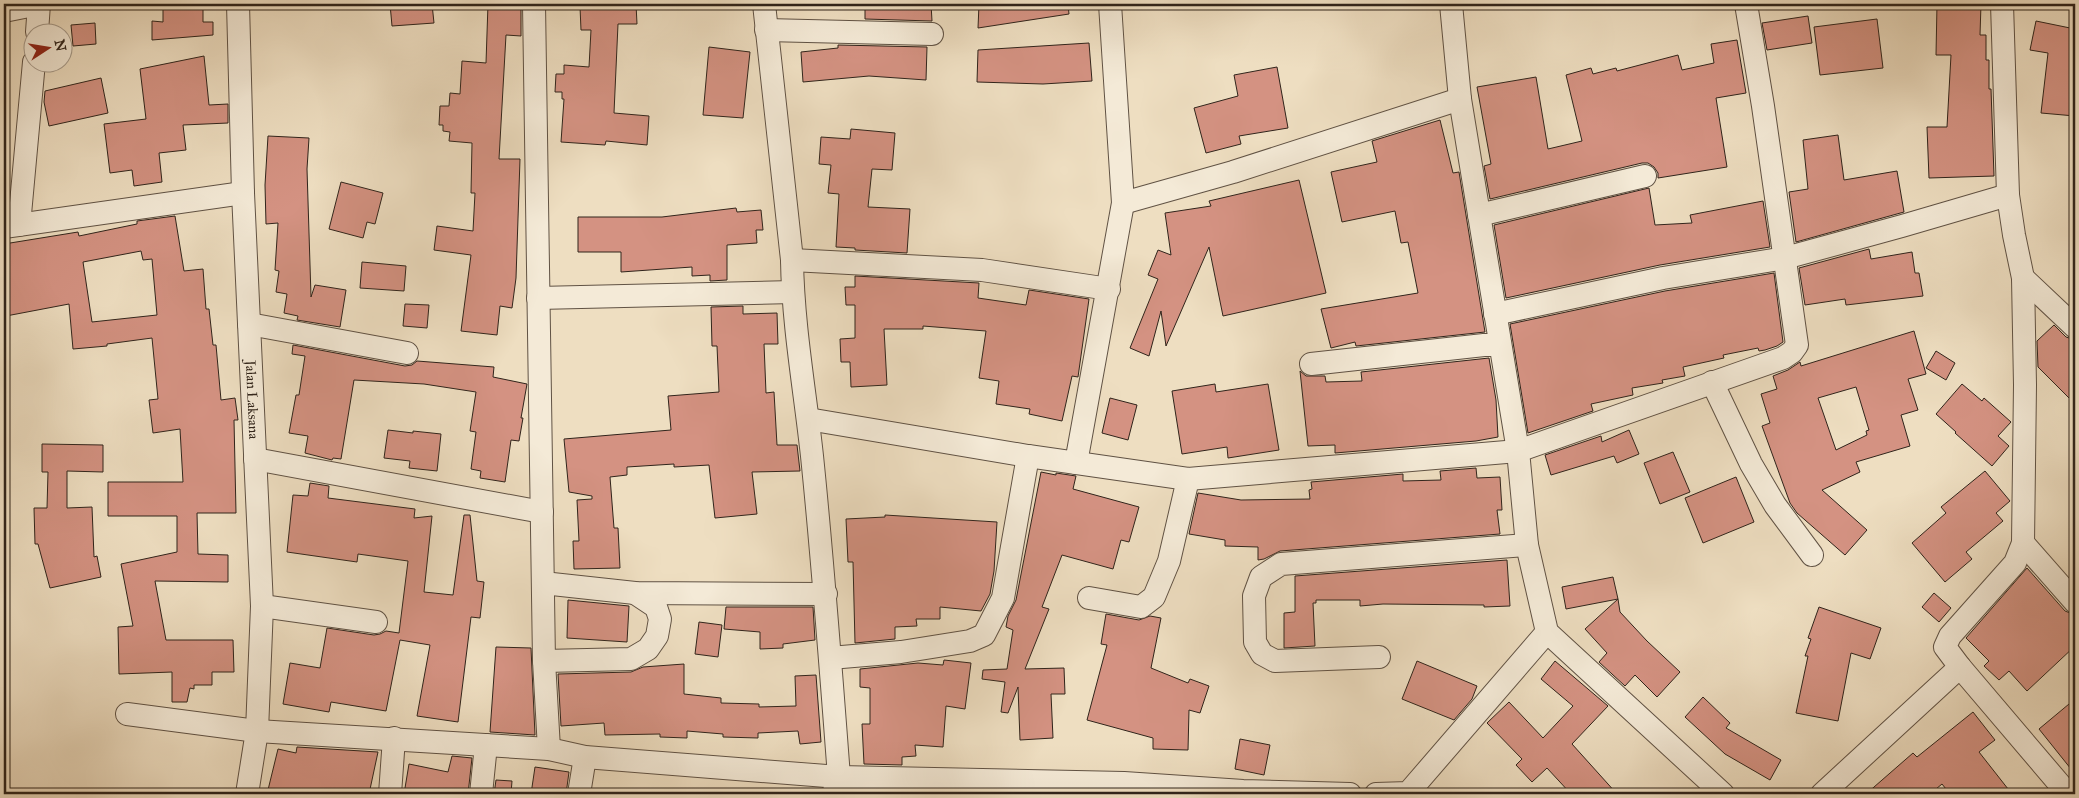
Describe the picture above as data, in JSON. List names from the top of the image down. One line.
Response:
{"streets":{"street":["Jalan Laksana"]},"north":"right"}
